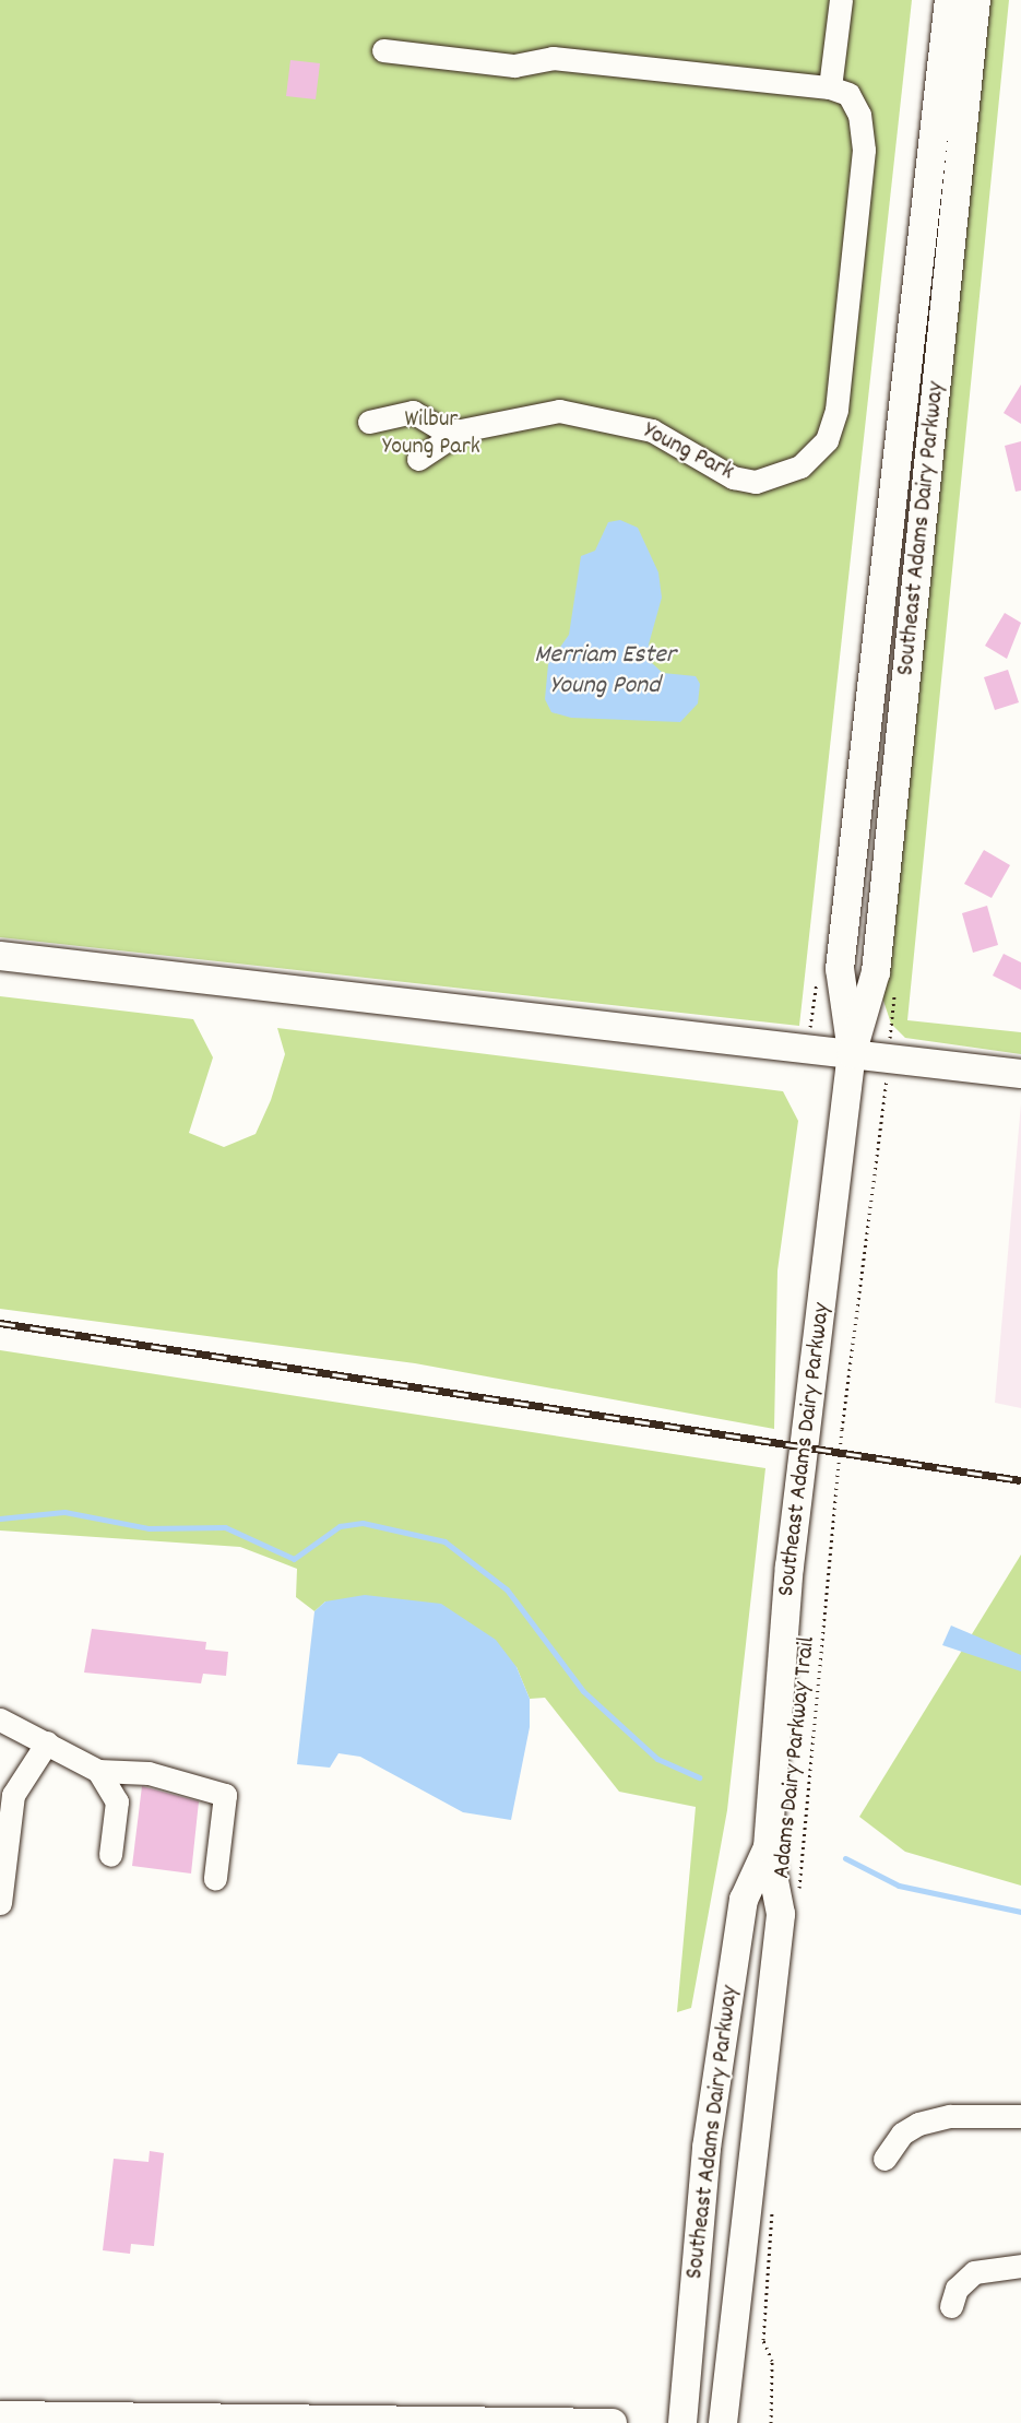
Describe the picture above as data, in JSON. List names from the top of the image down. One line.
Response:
{"streets":{"main road":["Southeast Adams Dairy Parkway"],"street":["Young Park"],"path":["Adams Dairy Parkway Trail"]},"water":["Merriam Ester Young Pond"],"parks":["Wilbur Young Park"]}
